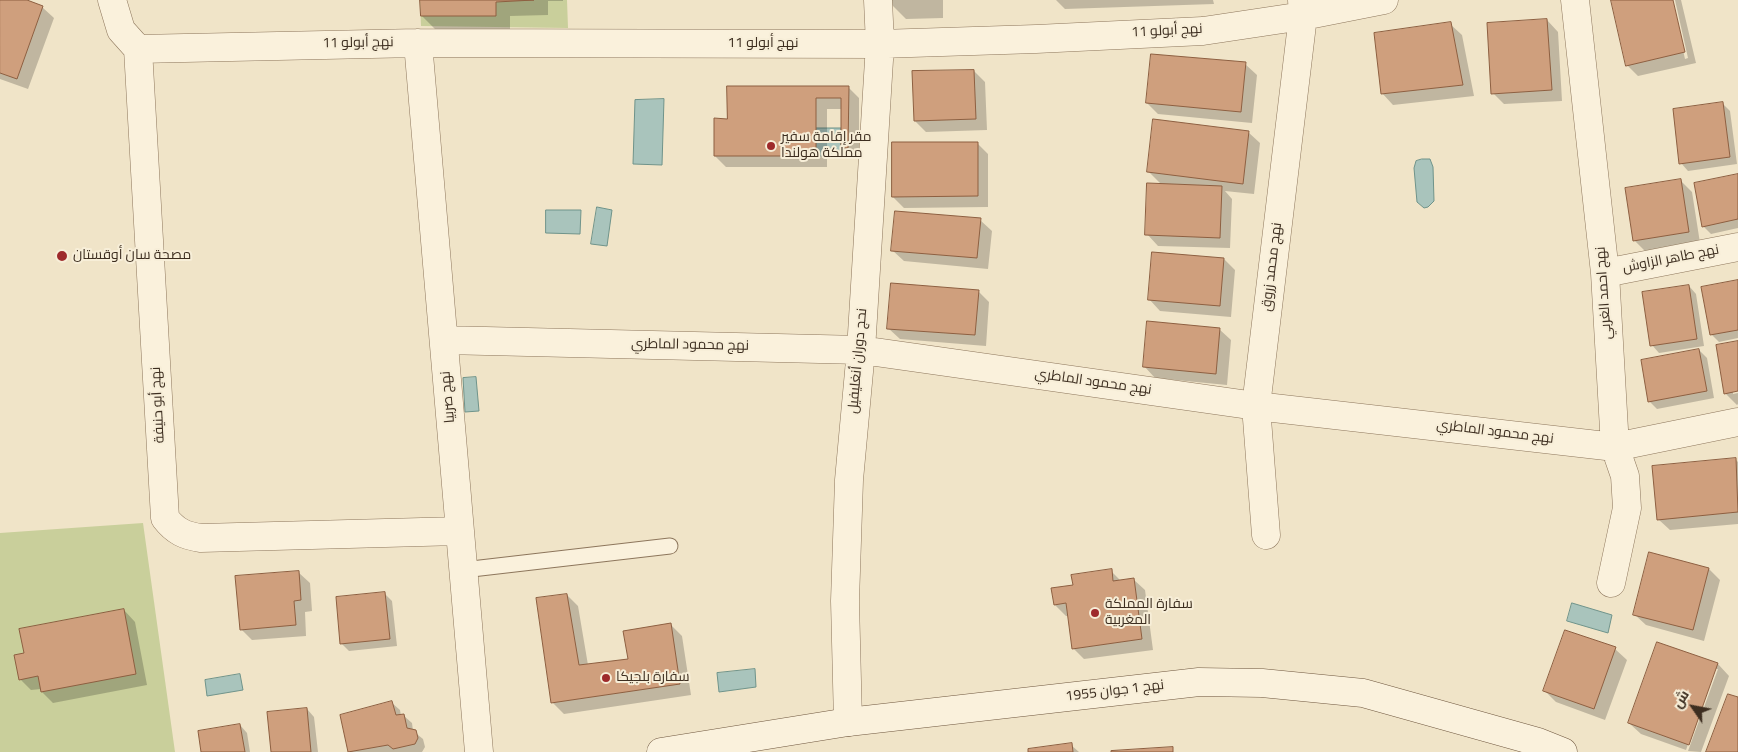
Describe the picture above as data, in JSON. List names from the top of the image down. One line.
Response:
{"streets":{"street":["نهج أبولو 11","نهج طاهر الزاوش","نهج محمد زروق","نهج احمد الغربي","نهج محمود الماطري","نحج دوران أنغليفيل","نهج صربيا","نهج أبو حنيفة","نهج 1 جوان 1955"]},"crossings":[["نهج أبولو 11","نهج محمد زروق"],["نهج أبولو 11","نحج دوران أنغليفيل"],["نهج أبولو 11","نهج صربيا"],["نهج أبولو 11","نهج أبو حنيفة"],["نهج طاهر الزاوش","نهج احمد الغربي"],["نهج محمد زروق","نهج محمود الماطري"],["نهج احمد الغربي","نهج محمود الماطري"],["نهج محمود الماطري","نحج دوران أنغليفيل"],["نهج محمود الماطري","نهج صربيا"],["نحج دوران أنغليفيل","نهج 1 جوان 1955"],["نهج صربيا","نهج أبو حنيفة"]],"places":["مقر إقامة سفير مملكة هولندا","مصحة سان أوقستان","سفارة المملكة المغربية","سفارة بلجيكا"],"north":"top left"}
